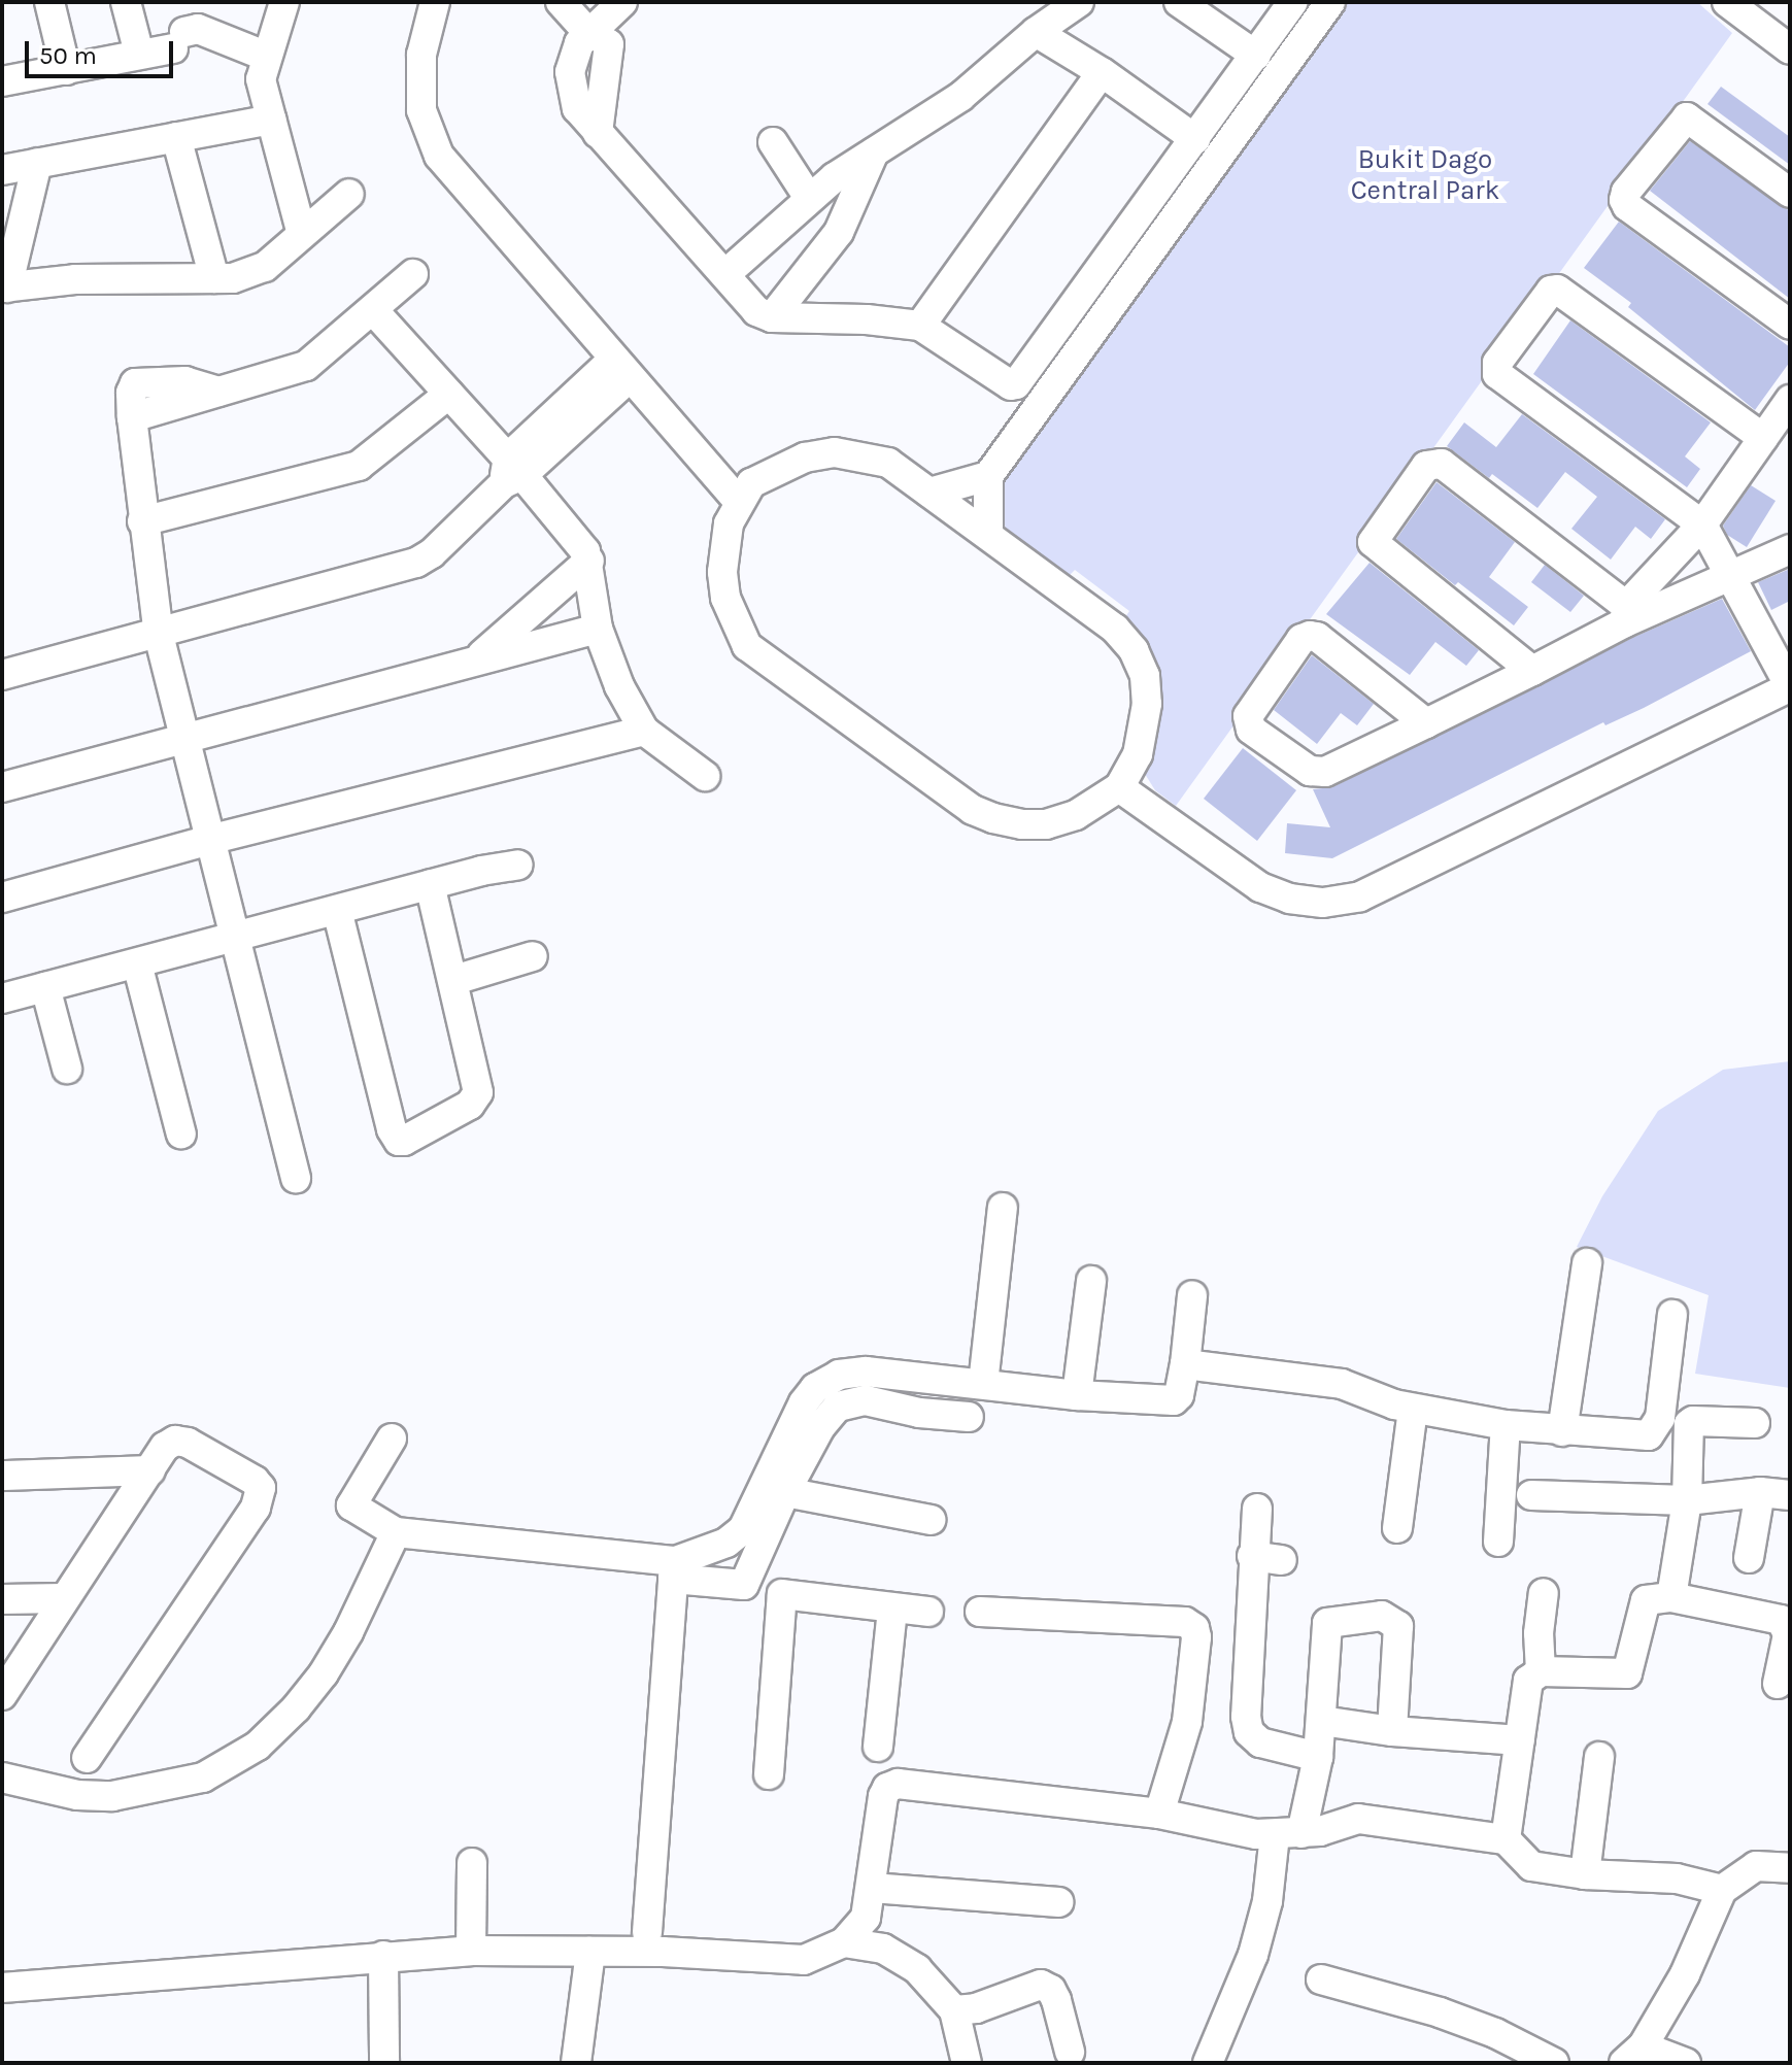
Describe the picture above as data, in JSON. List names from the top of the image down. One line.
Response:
{"parks":["Bukit Dago Central Park"],"scale_bar":"50 m"}
